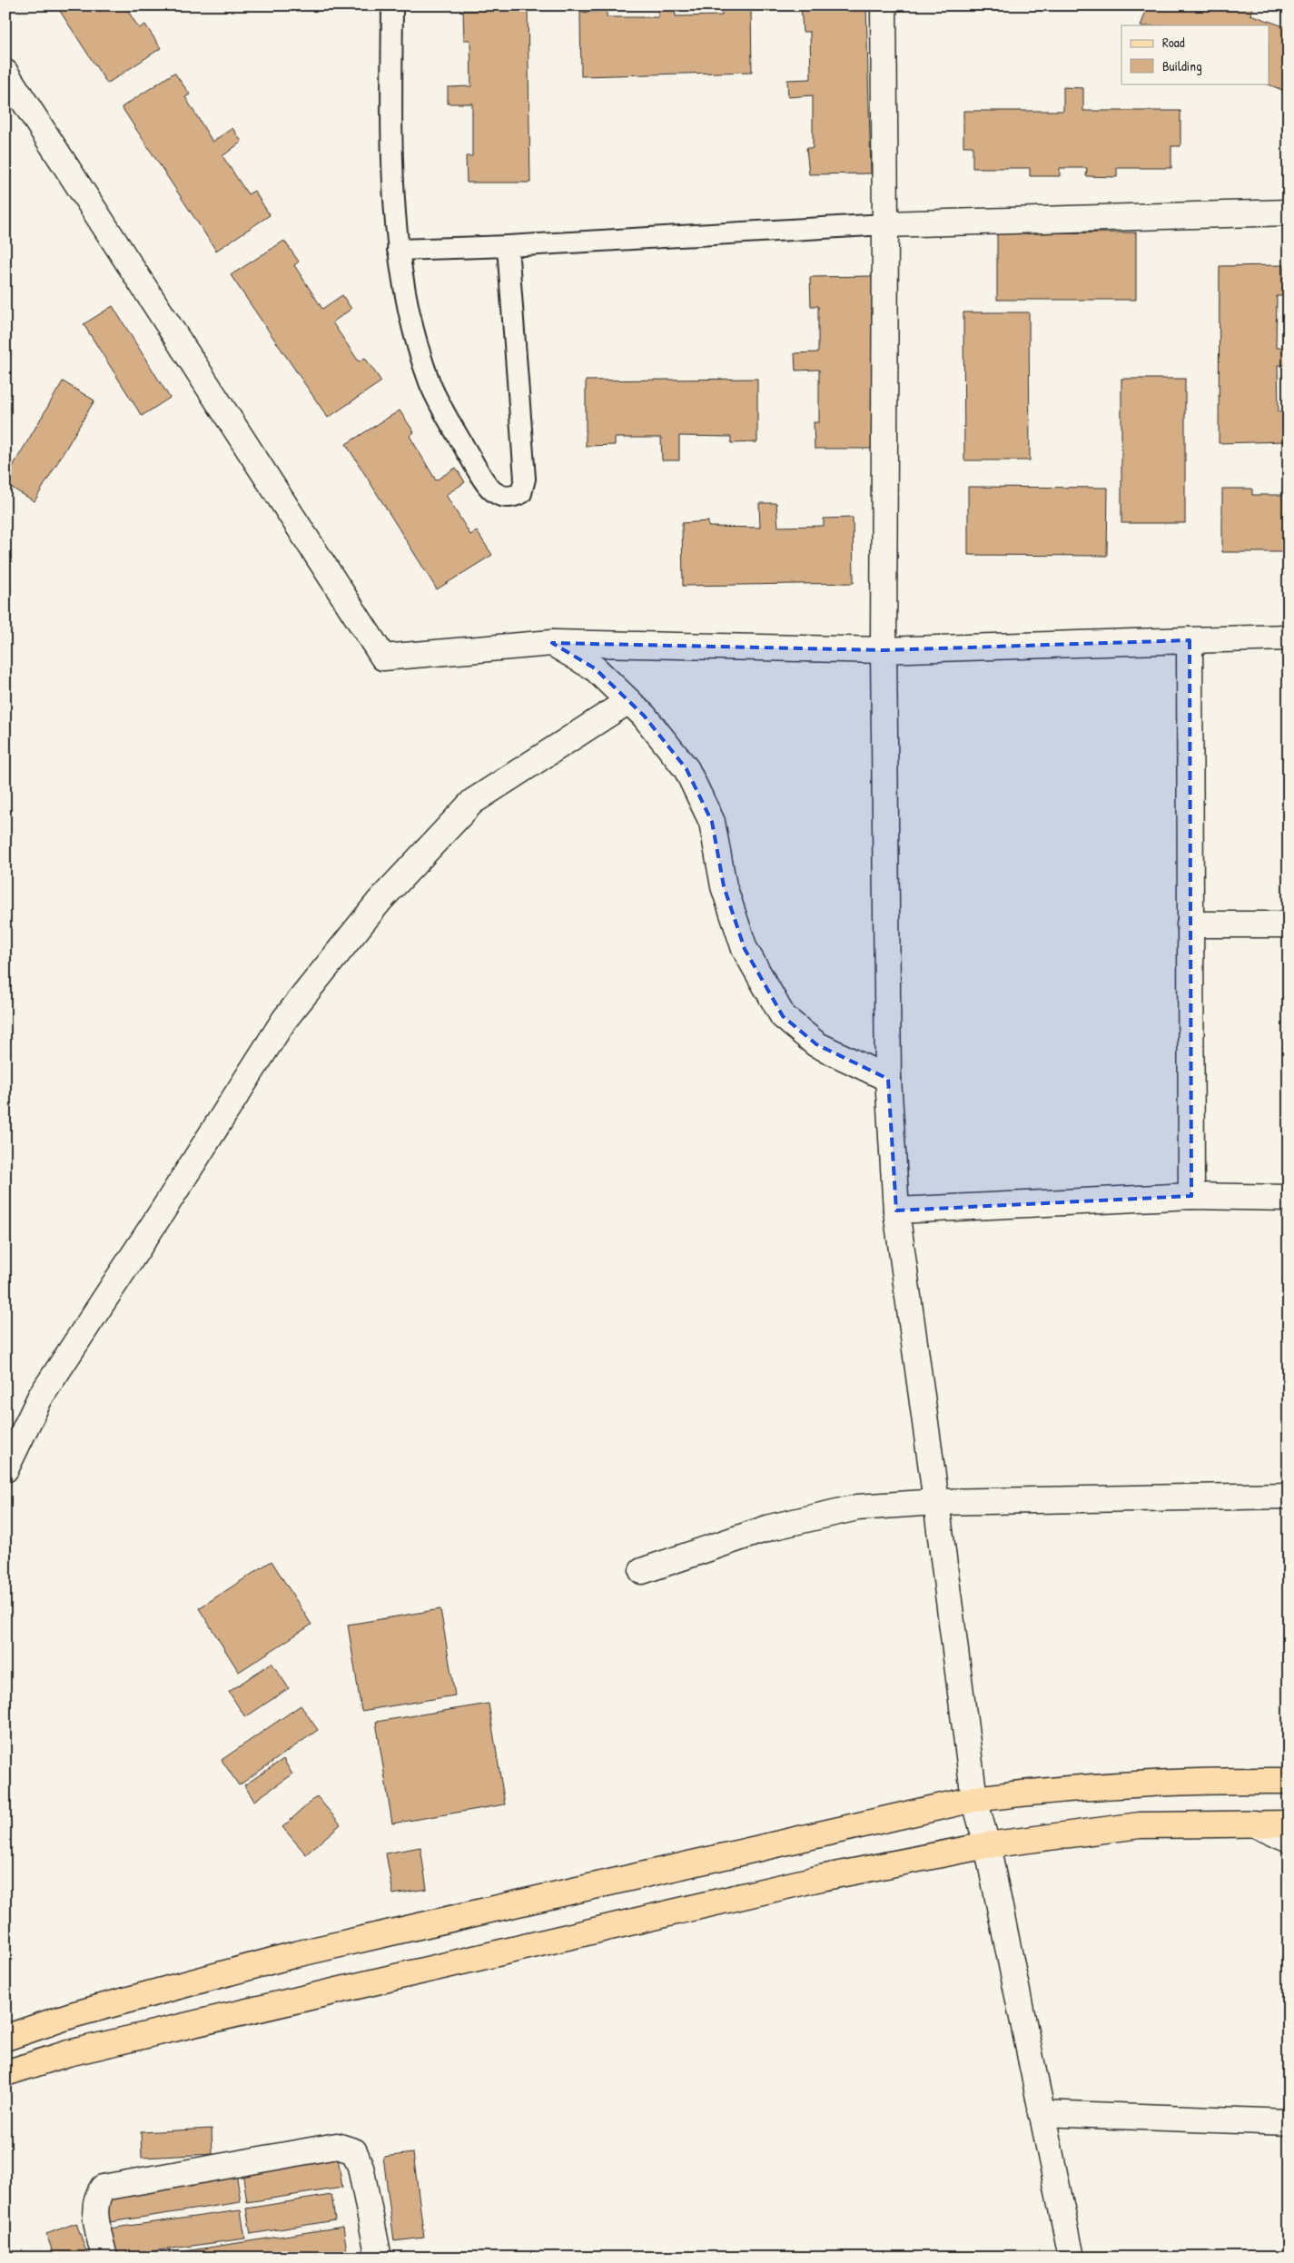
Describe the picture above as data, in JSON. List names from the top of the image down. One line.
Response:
{"legend":["Road","Building"]}
